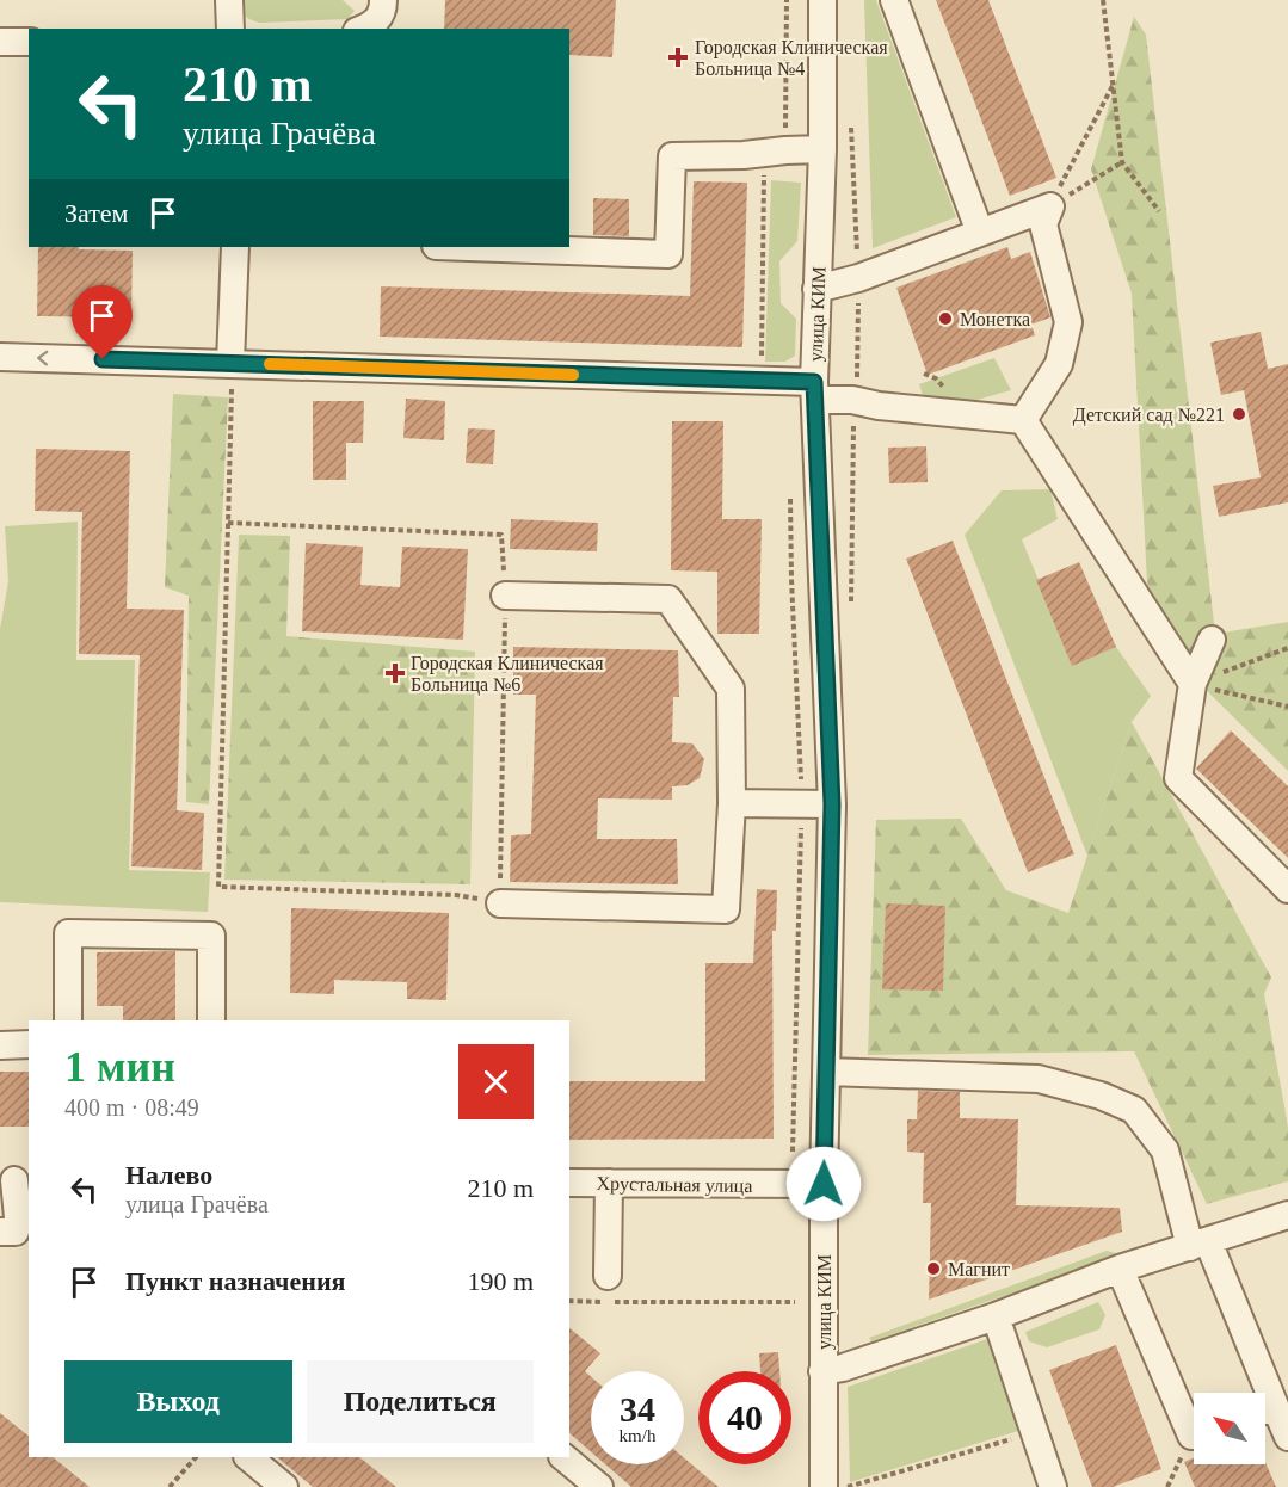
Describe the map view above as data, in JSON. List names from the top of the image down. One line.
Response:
{"streets":{"street":["улица КИМ","Хрустальная улица"]},"crossings":[["улица КИМ","Хрустальная улица"]],"places":{"health":["Городская Клиническая Больница №4","Городская Клиническая Больница №6"],"other":["Монетка","Детский сад №221","Магнит"]},"north":"top left","page":{"turn":["210 m","улица Грачёва"],"then":"Затем","heading":["1 мин","400 m · 08:49"],"list":[{"name":"Налево","note":"улица Грачёва","value":"210 m"},{"name":"Пункт назначения","value":"190 m"}],"buttons":["Выход","Поделиться"],"speed":"34 km/h","limit":"40"}}
